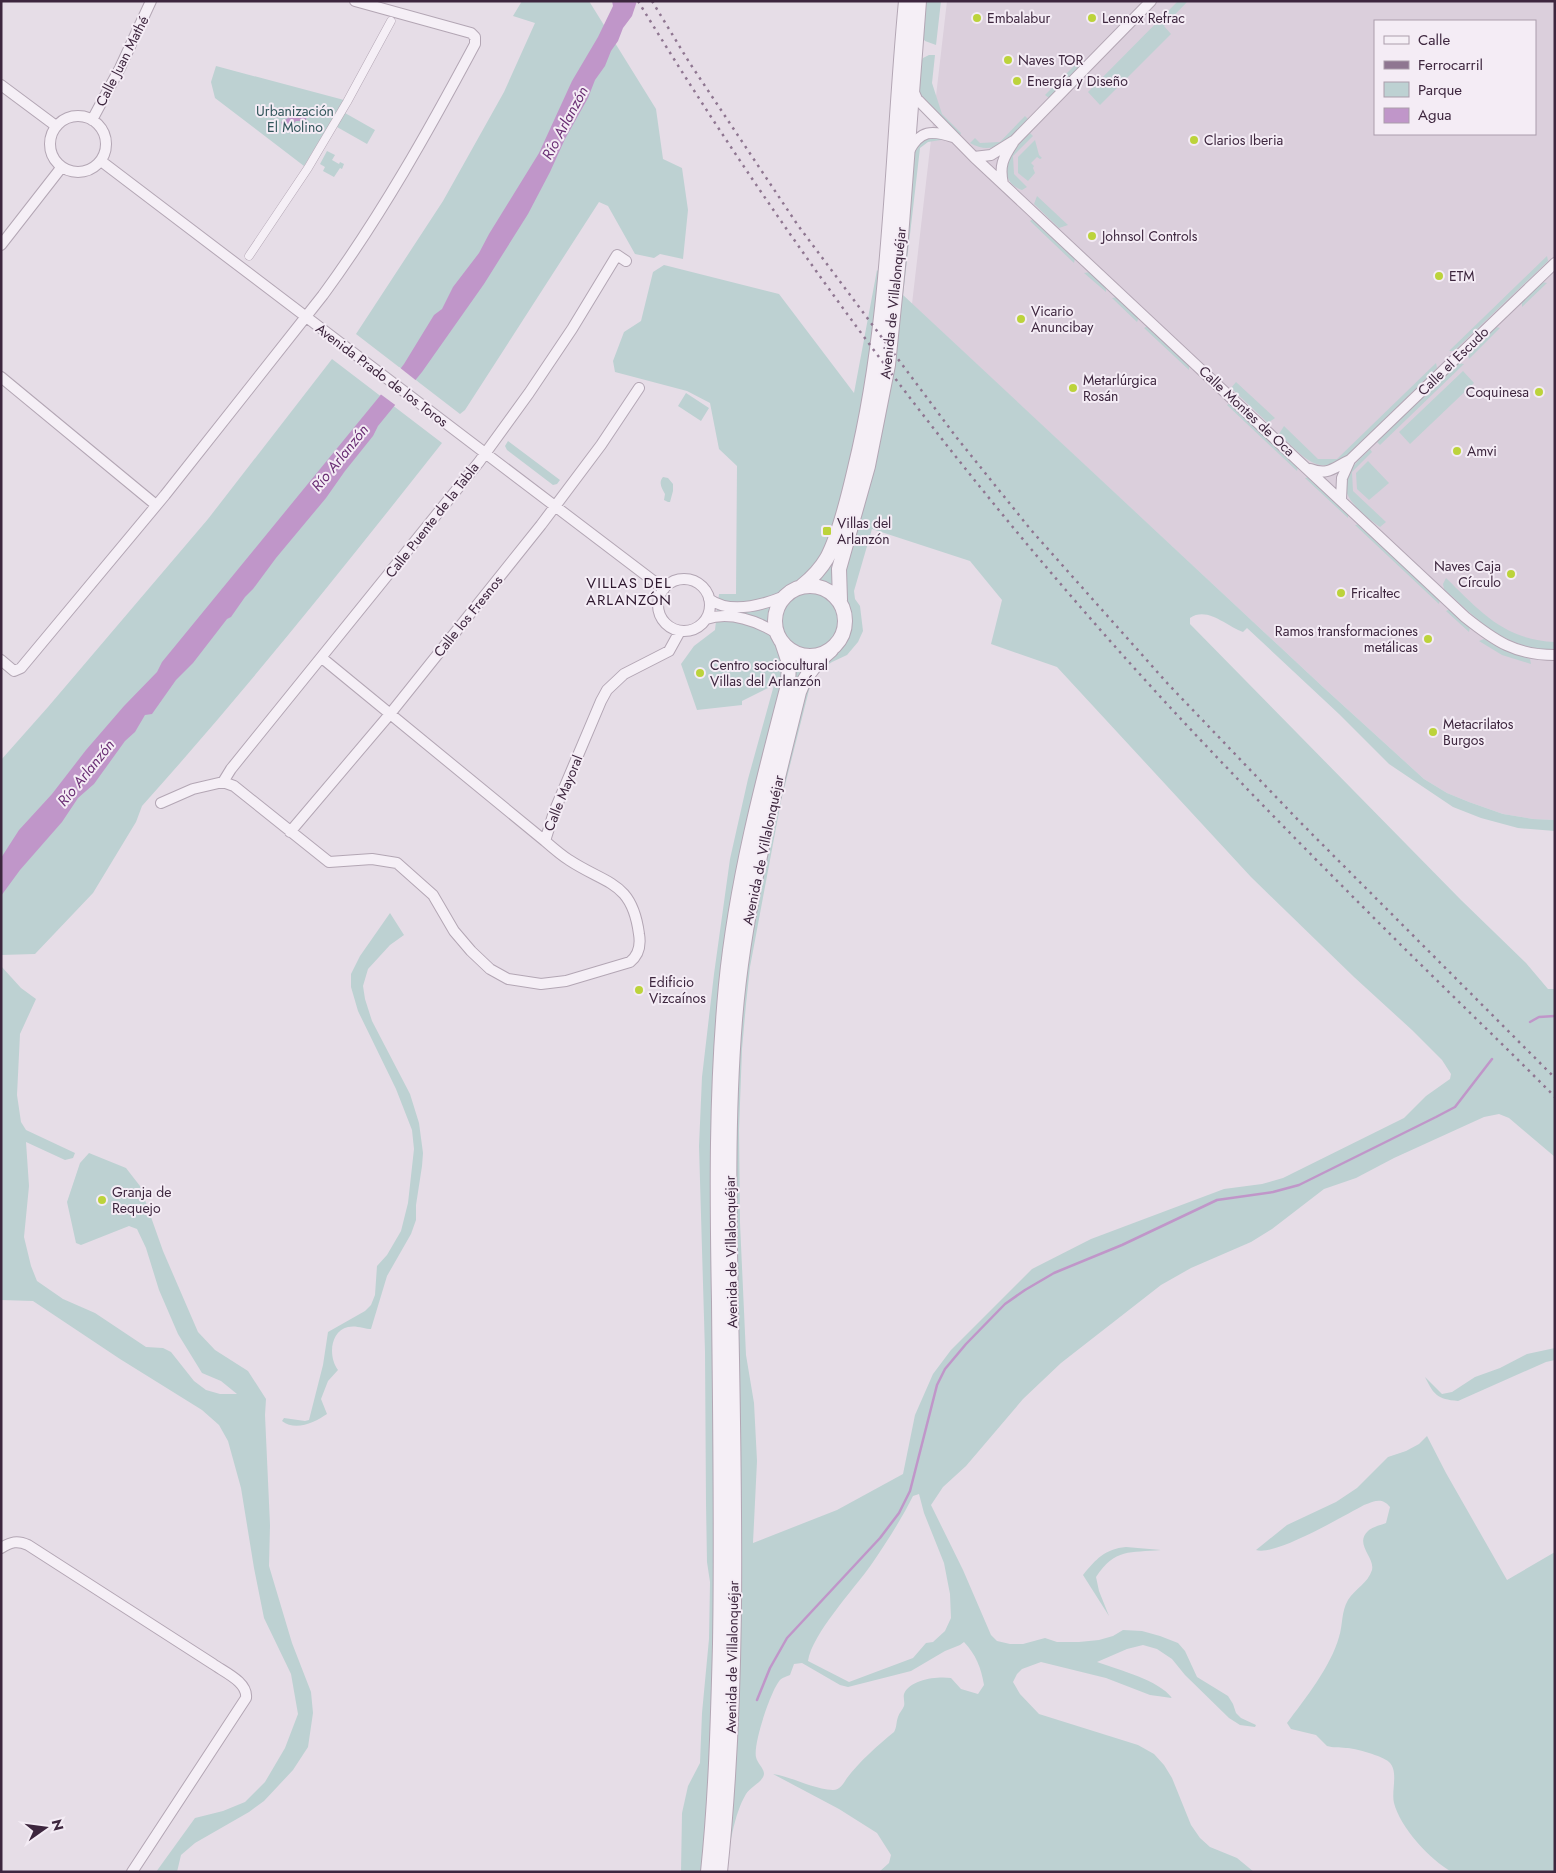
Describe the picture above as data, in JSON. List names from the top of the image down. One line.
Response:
{"streets":{"street":["Calle Juan Mathé","Avenida de Villalonquéjar","Calle el Escudo","Avenida Prado de los Toros","Calle Montes de Oca","Calle Puente de la Tabla","Calle los Fresnos","Calle Mayoral"]},"crossings":[["Calle Juan Mathé","Avenida Prado de los Toros"],["Avenida de Villalonquéjar","Calle Montes de Oca"],["Calle el Escudo","Calle Montes de Oca"],["Avenida Prado de los Toros","Calle Puente de la Tabla"],["Avenida Prado de los Toros","Calle los Fresnos"],["Avenida Prado de los Toros","Calle Mayoral"],["Calle Puente de la Tabla","Calle Mayoral"],["Calle los Fresnos","Calle Mayoral"]],"districts":["VILLAS DEL ARLANZÓN"],"water":["Río Arlanzón"],"parks":["Urbanización El Molino"],"places":{"other":["Embalabur","Lennox Refrac","Naves TOR","Energía y Diseño","Clarios Iberia","Johnsol Controls","ETM","Vicario Anuncibay","Metarlúrgica Rosán","Coquinesa","Amvi","Naves Caja Círculo","Fricaltec","Ramos transformaciones metálicas","Centro sociocultural Villas del Arlanzón","Metacrilatos Burgos","Edificio Vizcaínos","Granja de Requejo"],"transit":["Villas del Arlanzón"]},"legend":["Calle","Ferrocarril","Parque","Agua"],"north":"right"}
